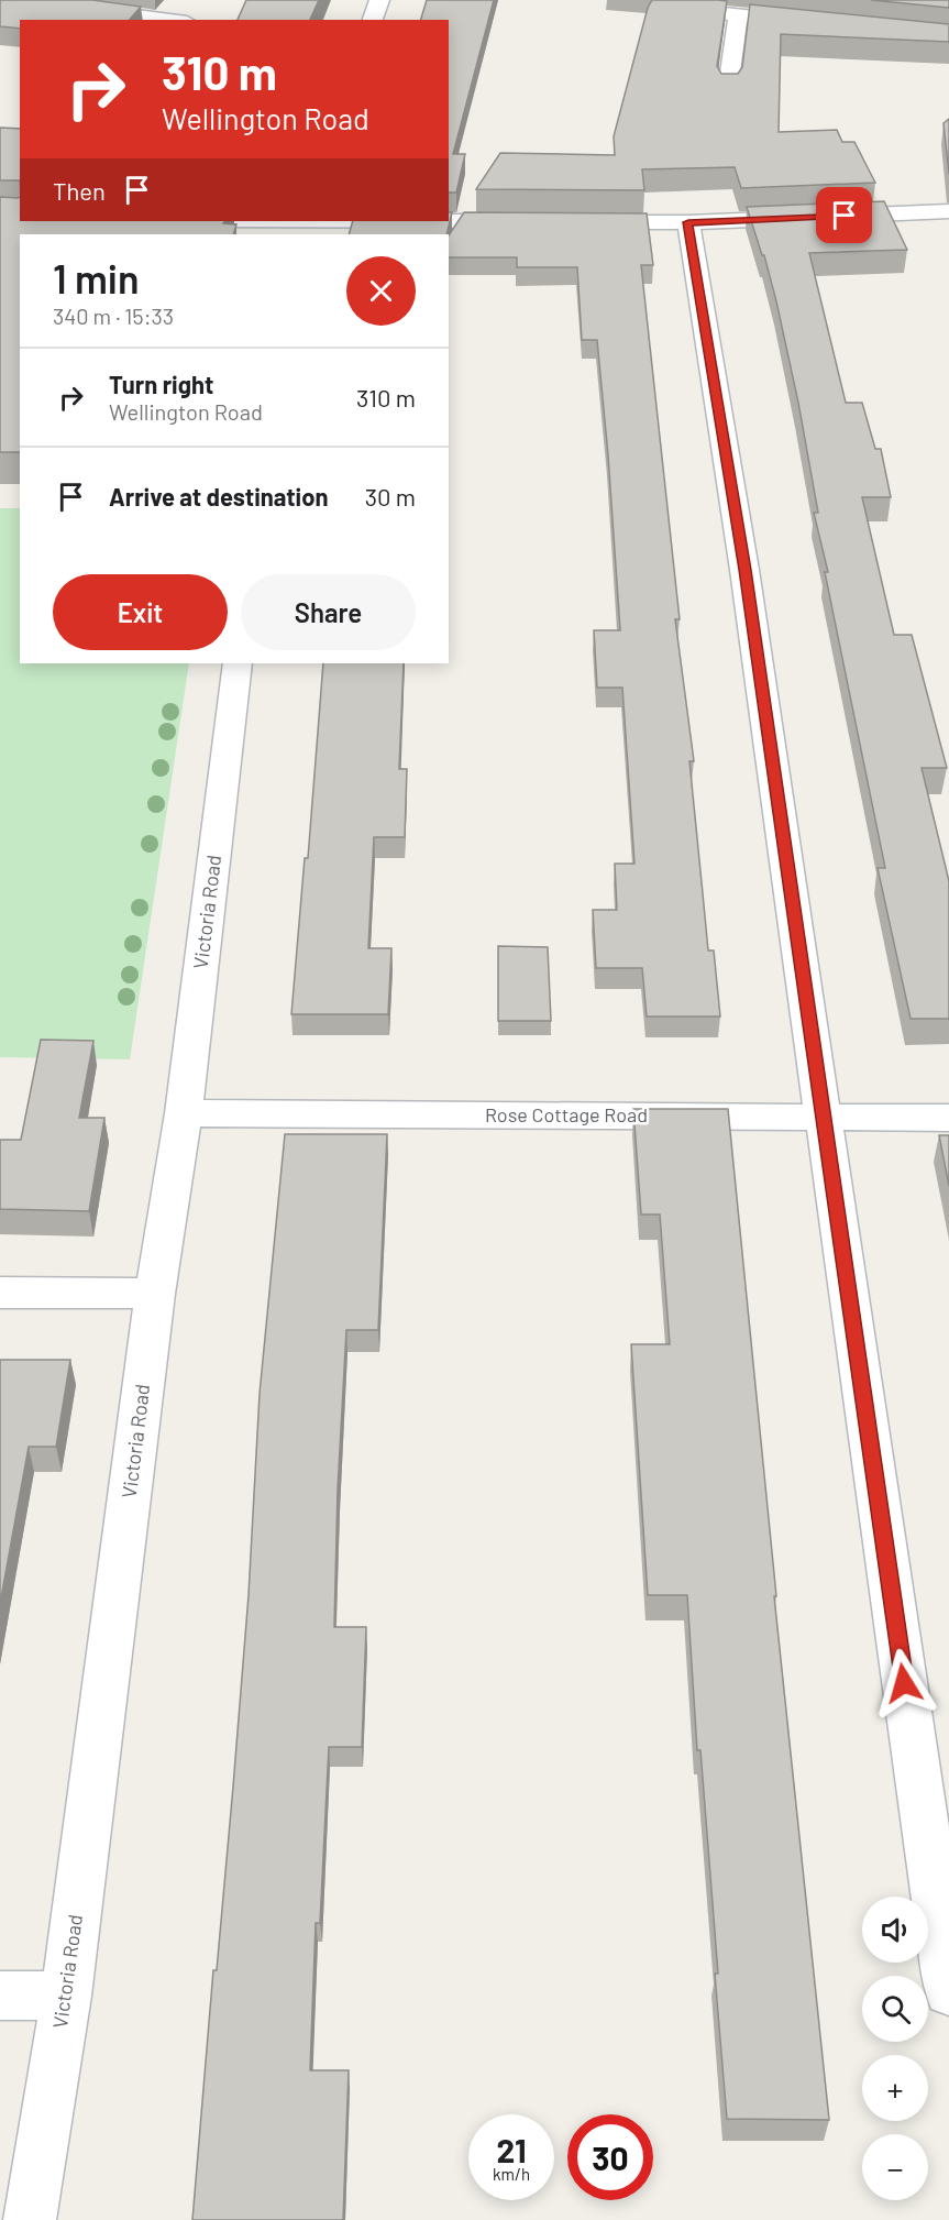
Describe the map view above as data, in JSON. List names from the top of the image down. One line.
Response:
{"streets":{"street":["Victoria Road","Rose Cottage Road"]},"crossings":[["Victoria Road","Rose Cottage Road"]],"page":{"turn":["310 m","Wellington Road"],"then":"Then","heading":["1 min","340 m · 15:33"],"list":[{"name":"Turn right","note":"Wellington Road","value":"310 m"},{"name":"Arrive at destination","value":"30 m"}],"buttons":["Exit","Share"],"map_buttons":["+","−"],"speed":"21 km/h","limit":"30"}}
